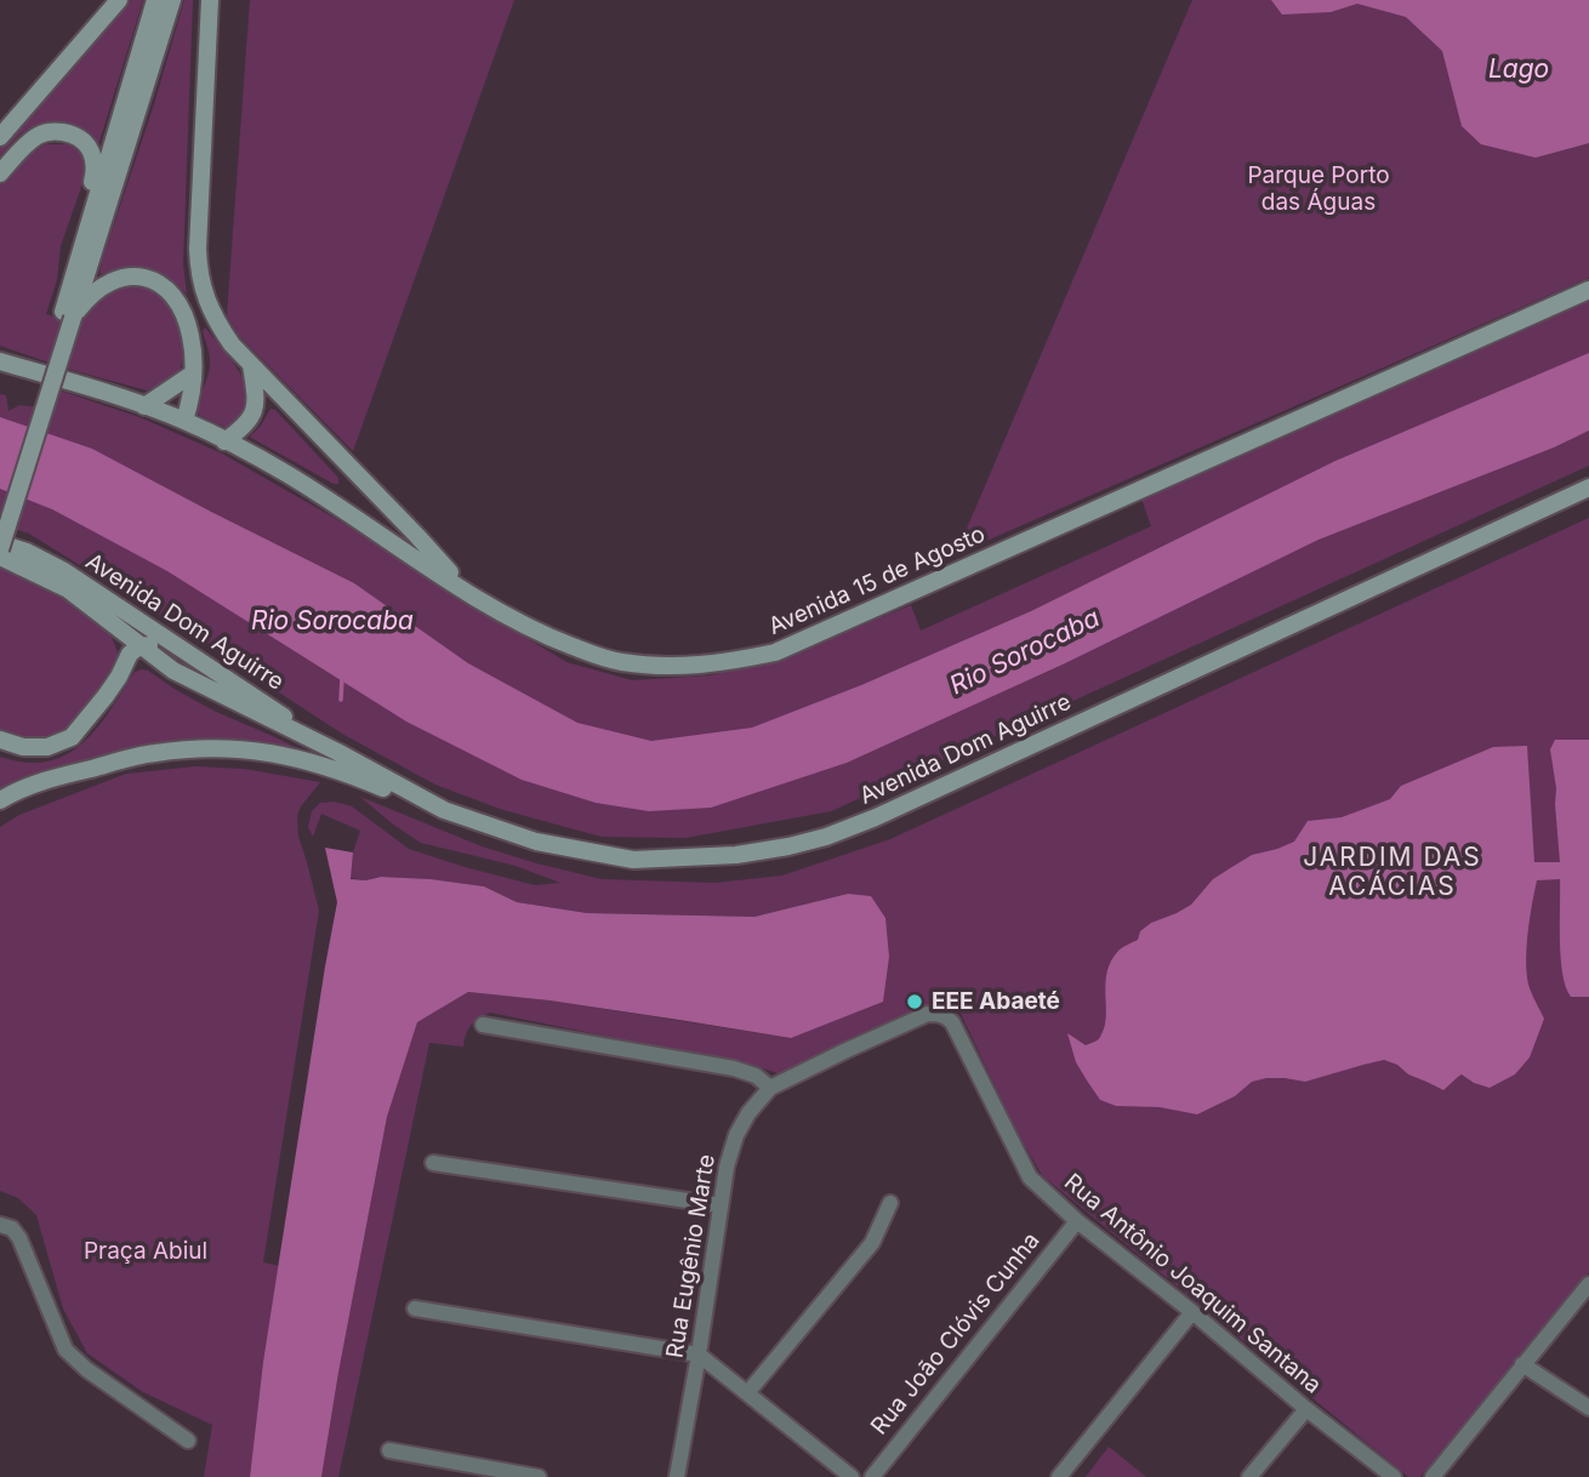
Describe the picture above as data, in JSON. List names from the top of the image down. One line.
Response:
{"streets":{"main road":["Avenida 15 de Agosto","Avenida Dom Aguirre"],"street":["Rua Eugênio Marte","Rua Antônio Joaquim Santana","Rua João Clóvis Cunha"]},"crossings":[["Rua Eugênio Marte","Rua Antônio Joaquim Santana"],["Rua Antônio Joaquim Santana","Rua João Clóvis Cunha"]],"districts":["JARDIM DAS ACÁCIAS"],"water":["Lago","Rio Sorocaba"],"parks":["Parque Porto das Águas","Praça Abiul"],"places":["EEE Abaeté"]}
